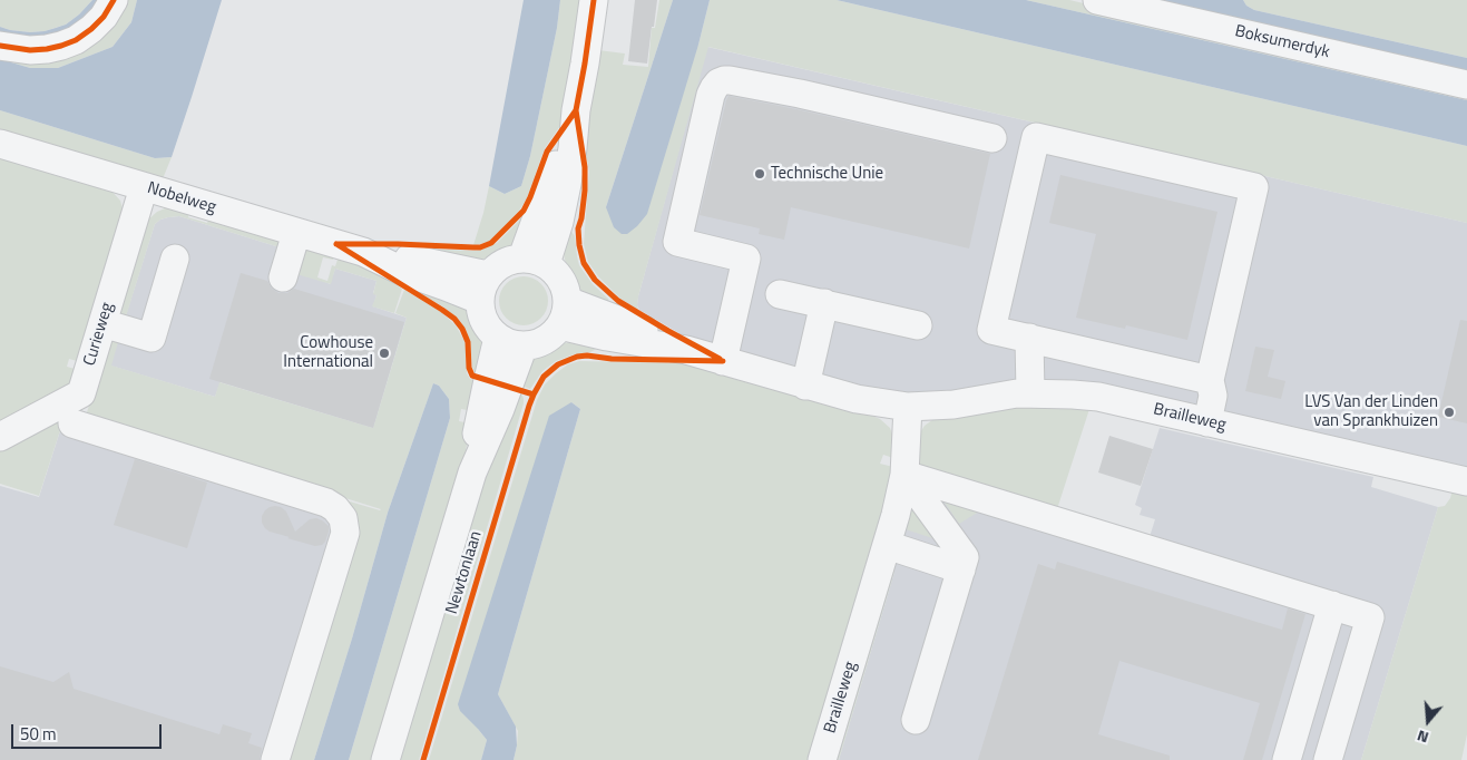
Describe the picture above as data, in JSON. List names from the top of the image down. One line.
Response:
{"streets":{"street":["Boksumerdyk","Nobelweg","Curieweg","Brailleweg","Newtonlaan"]},"crossings":[["Nobelweg","Curieweg"],["Nobelweg","Brailleweg"],["Nobelweg","Newtonlaan"],["Brailleweg","Newtonlaan"]],"places":["Technische Unie","Cowhouse International","LVS Van der Linden van Sprankhuizen"],"scale_bar":"50 m","north":"bottom"}
